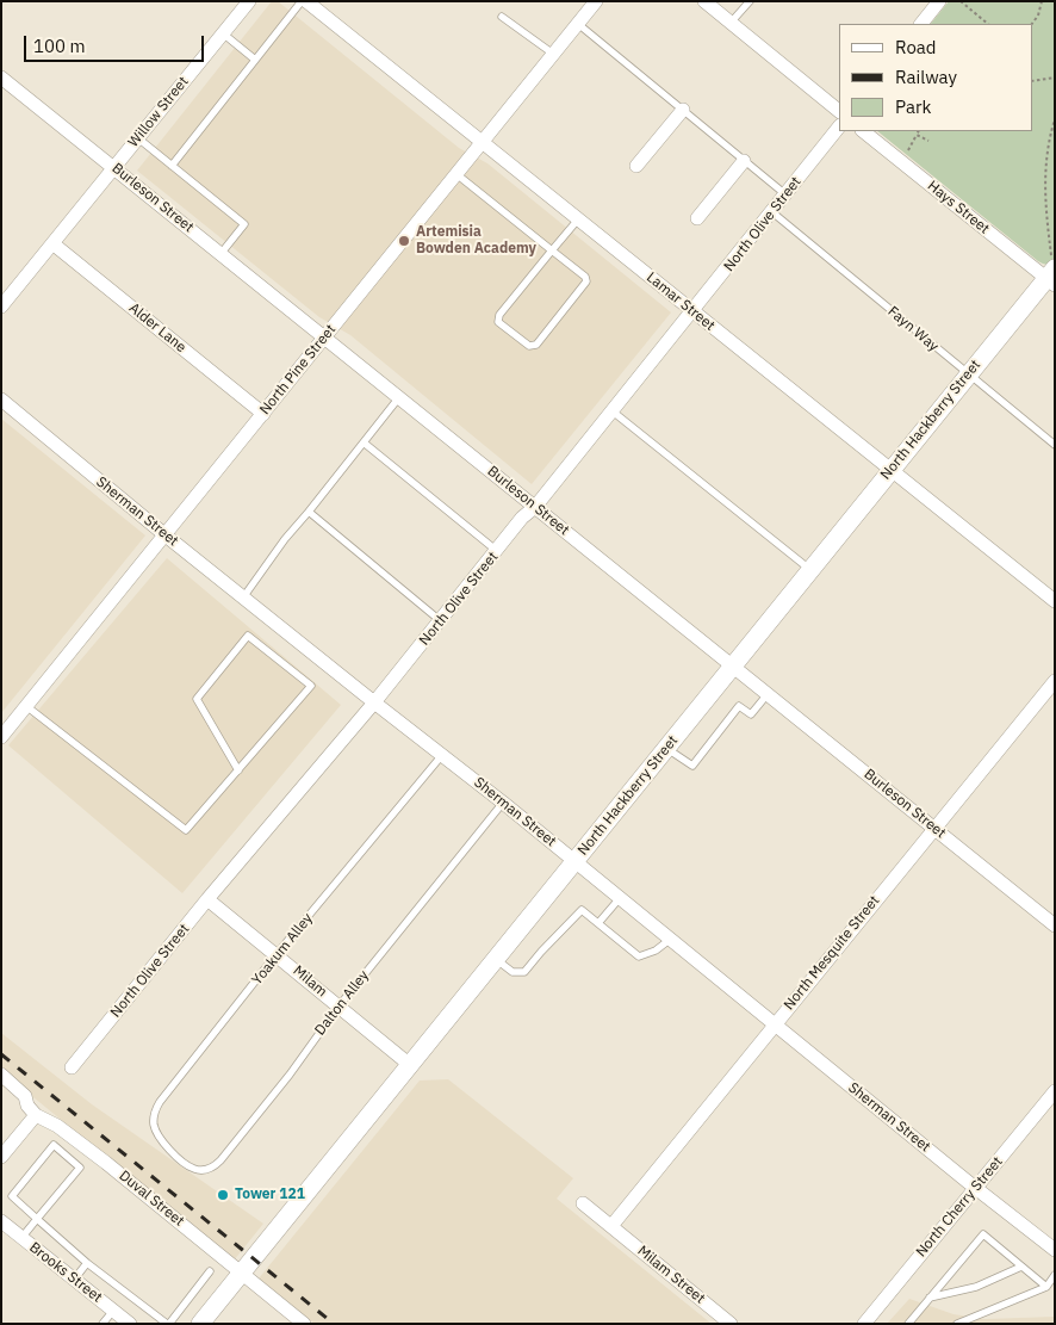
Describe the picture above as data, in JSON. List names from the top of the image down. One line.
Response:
{"streets":{"main road":["North Hackberry Street"],"street":["Willow Street","Burleson Street","Hays Street","North Olive Street","Lamar Street","Alder Lane","North Pine Street","Sherman Street","North Mesquite Street","Milam","Duval Street","North Cherry Street","Brooks Street","Milam Street"],"lane":["Fayn Way","Yoakum Alley","Dalton Alley"]},"crossings":[["Willow Street","Burleson Street"],["Willow Street","Alder Lane"],["Burleson Street","North Olive Street"],["Burleson Street","North Pine Street"],["Burleson Street","North Hackberry Street"],["Burleson Street","North Mesquite Street"],["Hays Street","North Hackberry Street"],["North Olive Street","Lamar Street"],["North Olive Street","Fayn Way"],["North Olive Street","Sherman Street"],["North Olive Street","Milam"],["Lamar Street","North Pine Street"],["Lamar Street","North Hackberry Street"],["Alder Lane","North Pine Street"],["Fayn Way","North Hackberry Street"],["North Pine Street","Sherman Street"],["North Hackberry Street","Sherman Street"],["North Hackberry Street","Milam"],["North Hackberry Street","Duval Street"],["Sherman Street","Yoakum Alley"],["Sherman Street","North Mesquite Street"],["Sherman Street","Dalton Alley"],["Sherman Street","North Cherry Street"],["Yoakum Alley","Milam"],["Yoakum Alley","Dalton Alley"],["North Mesquite Street","Milam Street"],["Milam","Dalton Alley"]],"places":["Artemisia Bowden Academy","Tower 121"],"legend":["Road","Railway","Park"],"scale_bar":"100 m"}
